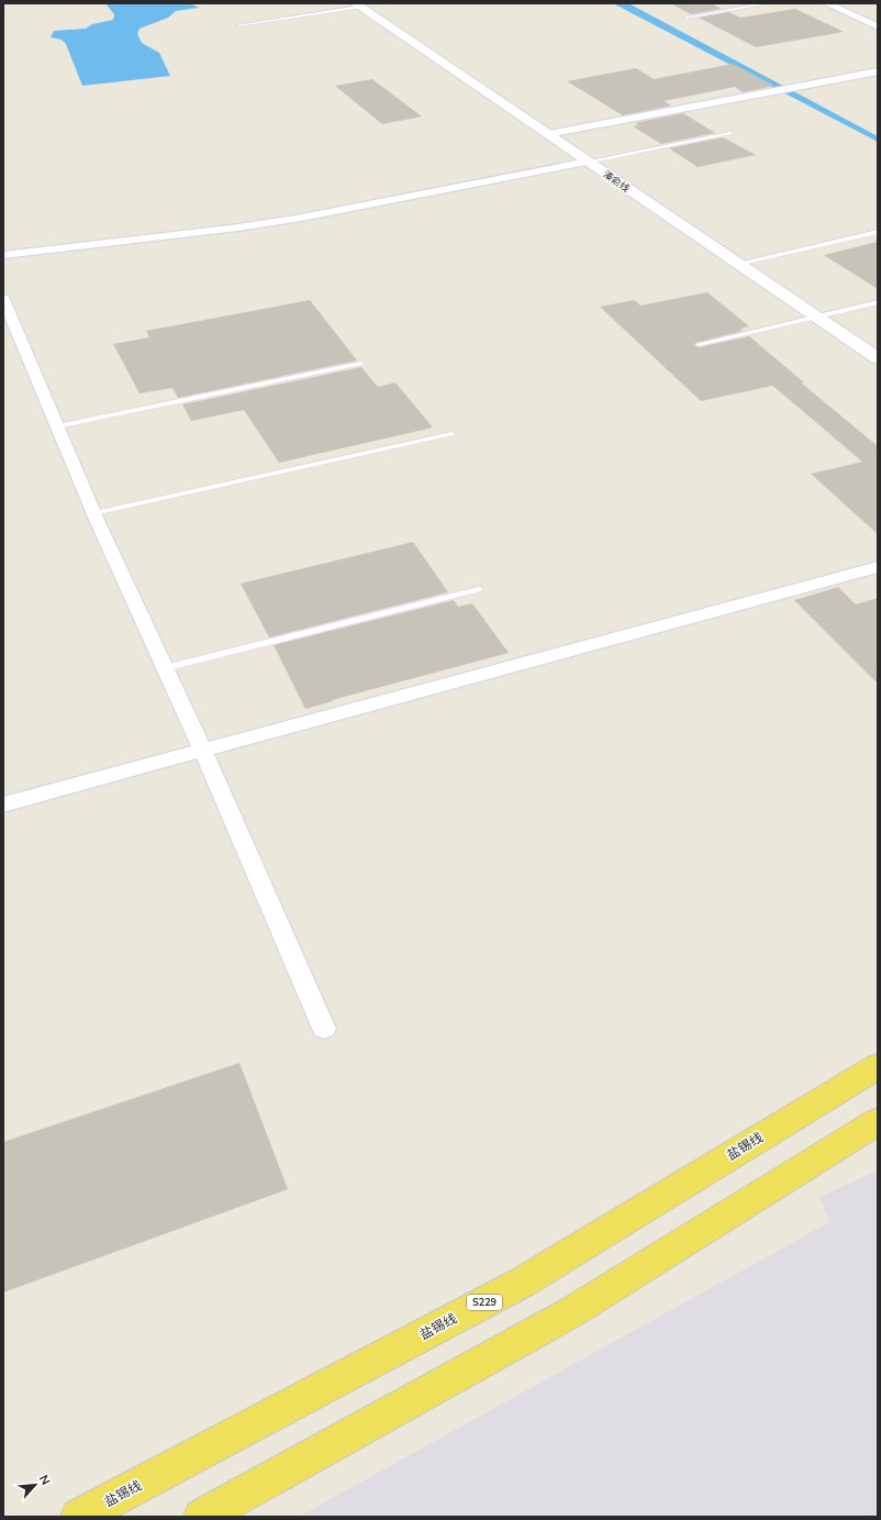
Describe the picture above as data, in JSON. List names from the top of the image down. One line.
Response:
{"streets":{"main road":["溱俞线","盐锡线","S229"]},"north":"top right"}
